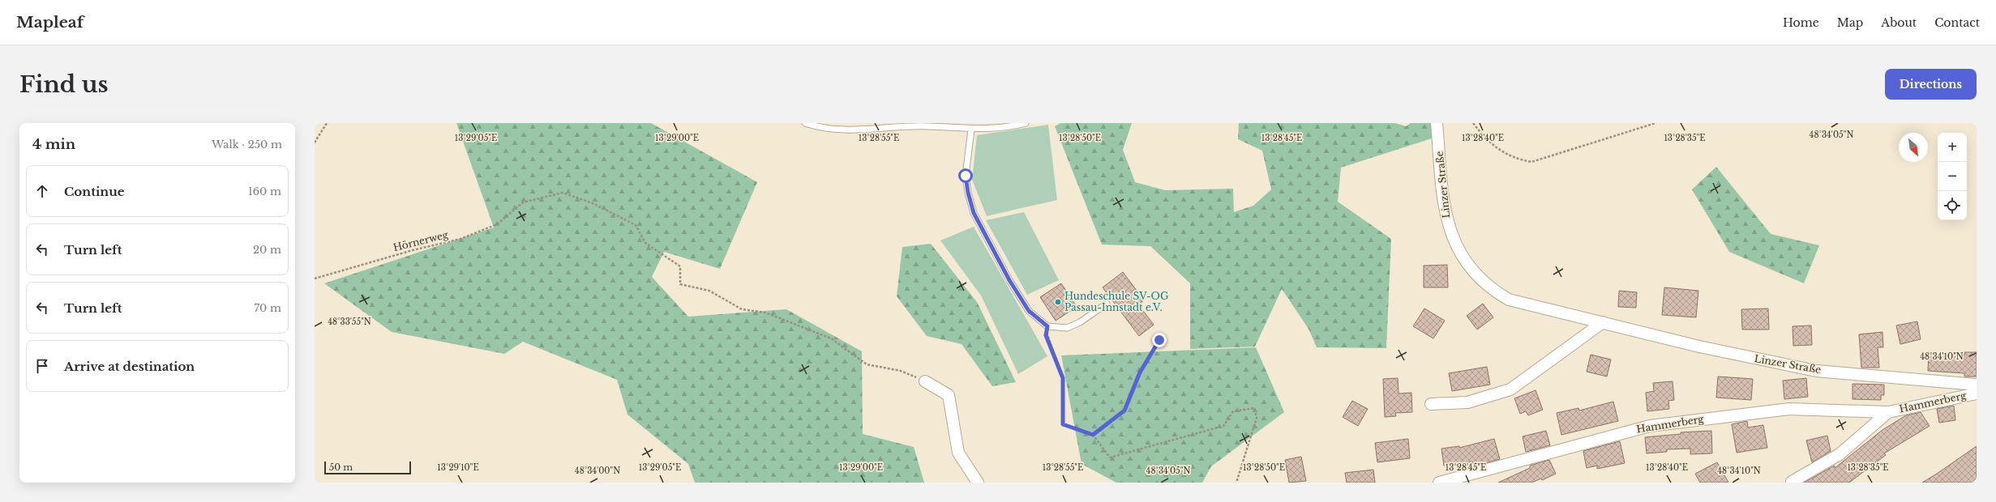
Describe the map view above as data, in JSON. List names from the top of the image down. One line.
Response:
{"streets":{"street":["Linzer Straße","Hammerberg"],"path":["Hörnerweg"]},"places":["Hundeschule SV-OG Passau-Innstadt e.V."],"scale_bar":"50 m","north":"bottom right","page":{"header":"Mapleaf","nav":["Home","Map","About","Contact"],"buttons":"Directions","title":"Find us","heading":["4 min","Walk · 250 m"],"map_buttons":["+","−"],"list":[["Continue","160 m"],["Turn left","20 m"],["Turn left","70 m"],"Arrive at destination"],"scale":"50 m"},"coordinates":["48°34'05\"N","13°29'05\"E","13°29'00\"E","13°28'55\"E","13°28'50\"E","13°28'45\"E","13°28'40\"E","13°28'35\"E","48°33'55\"N","48°34'10\"N","13°29'10\"E","48°34'00\"N"]}
